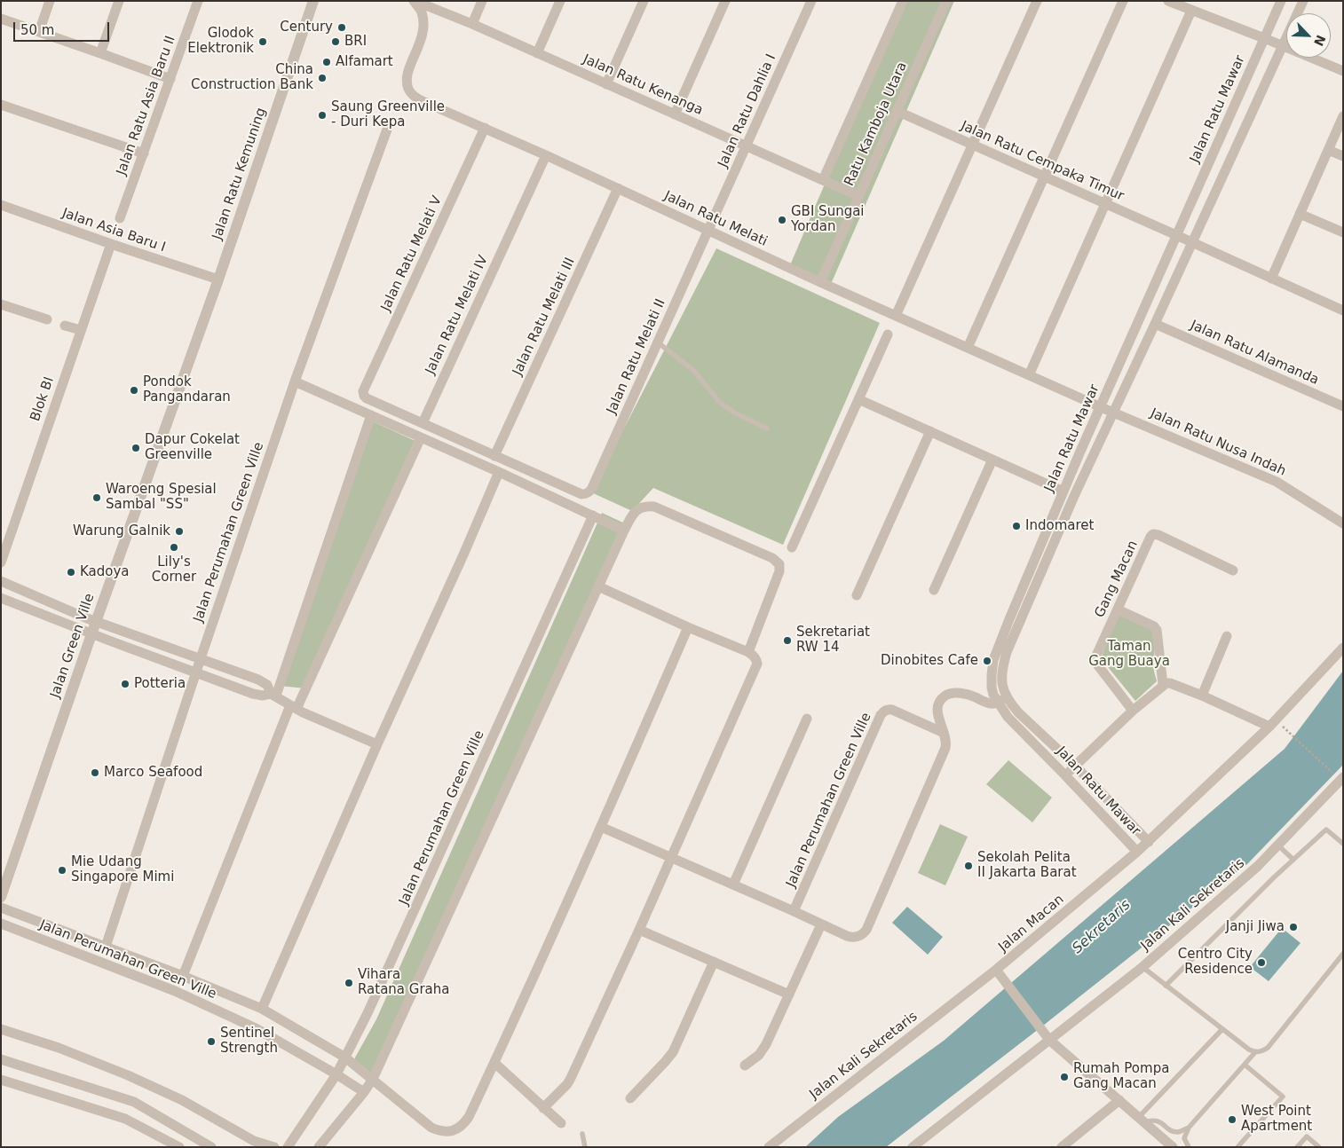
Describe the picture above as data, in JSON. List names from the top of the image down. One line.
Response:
{"streets":{"street":["Jalan Ratu Kenanga","Jalan Ratu Asia Baru II","Jalan Ratu Mawar","Jalan Ratu Dahlia I","Ratu Kamboja Utara","Jalan Ratu Cempaka Timur","Jalan Ratu Kemuning","Jalan Ratu Melati","Jalan Asia Baru I","Jalan Ratu Melati V","Jalan Ratu Melati IV","Jalan Ratu Melati III","Jalan Ratu Alamanda","Jalan Ratu Melati II","Blok BI","Jalan Ratu Nusa Indah","Jalan Perumahan Green Ville","Gang Macan","Jalan Green Ville","Jalan Kali Sekretaris","Jalan Macan"]},"crossings":[["Jalan Ratu Kenanga","Jalan Ratu Dahlia I"],["Jalan Ratu Kenanga","Ratu Kamboja Utara"],["Jalan Ratu Kenanga","Jalan Ratu Melati"],["Jalan Ratu Mawar","Jalan Ratu Cempaka Timur"],["Jalan Ratu Mawar","Jalan Ratu Melati"],["Jalan Ratu Mawar","Jalan Ratu Alamanda"],["Jalan Ratu Mawar","Jalan Ratu Nusa Indah"],["Jalan Ratu Mawar","Jalan Macan"],["Jalan Ratu Dahlia I","Jalan Ratu Melati"],["Jalan Ratu Dahlia I","Jalan Ratu Melati II"],["Ratu Kamboja Utara","Jalan Ratu Cempaka Timur"],["Ratu Kamboja Utara","Jalan Ratu Melati"],["Jalan Ratu Kemuning","Jalan Asia Baru I"],["Jalan Ratu Kemuning","Jalan Green Ville"],["Jalan Ratu Melati","Jalan Ratu Melati V"],["Jalan Ratu Melati","Jalan Ratu Melati IV"],["Jalan Ratu Melati","Jalan Ratu Melati III"],["Jalan Ratu Melati","Jalan Ratu Melati II"],["Jalan Ratu Melati","Jalan Ratu Nusa Indah"],["Jalan Asia Baru I","Blok BI"],["Jalan Asia Baru I","Jalan Green Ville"],["Jalan Ratu Melati V","Jalan Ratu Melati IV"],["Jalan Ratu Melati III","Jalan Ratu Melati II"],["Jalan Kali Sekretaris","Jalan Macan"]],"water":["Sekretaris"],"parks":["Taman Gang Buaya"],"places":["Century","Glodok Elektronik","BRI","Alfamart","China Construction Bank","Saung Greenville - Duri Kepa","GBI Sungai Yordan","Pondok Pangandaran","Dapur Cokelat Greenville","Waroeng Spesial Sambal \"SS\"","Indomaret","Warung Galnik","Lily's Corner","Kadoya","Sekretariat RW 14","Dinobites Cafe","Potteria","Marco Seafood","Sekolah Pelita II Jakarta Barat","Mie Udang Singapore Mimi","Janji Jiwa","Centro City Residence","Vihara Ratana Graha","Sentinel Strength","Rumah Pompa Gang Macan","West Point Apartment"],"scale_bar":"50 m","north":"bottom right"}
